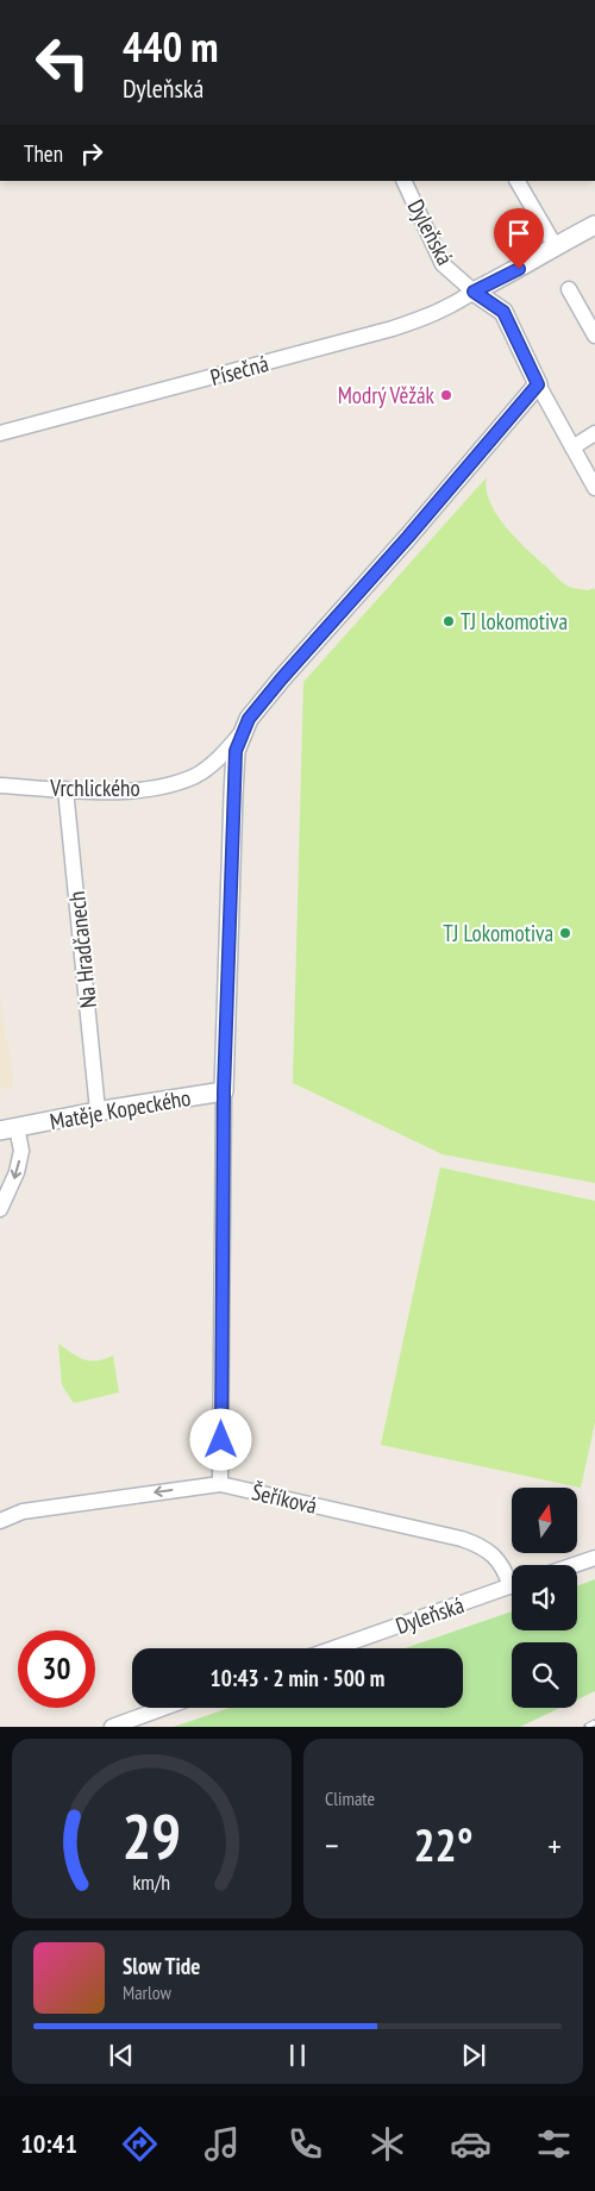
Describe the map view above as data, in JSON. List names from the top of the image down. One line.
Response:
{"streets":{"street":["Dyleňská","Písečná","Vrchlického","Na Hradčanech","Matěje Kopeckého","Šeříková"]},"crossings":[["Dyleňská","Písečná"],["Vrchlického","Na Hradčanech"],["Na Hradčanech","Matěje Kopeckého"]],"one_way":["Šeříková"],"places":["Modrý Věžák","TJ lokomotiva","TJ Lokomotiva"],"north":"top","page":{"turn":["440 m","Dyleňská"],"then":"Then","limit":"30","trip":"10:43 · 2 min · 500 m","tile":"Climate","heat":["−","22°","+"],"song":["Slow Tide","Marlow"],"tabs":"10:41","gauge":["29","km/h"]}}
